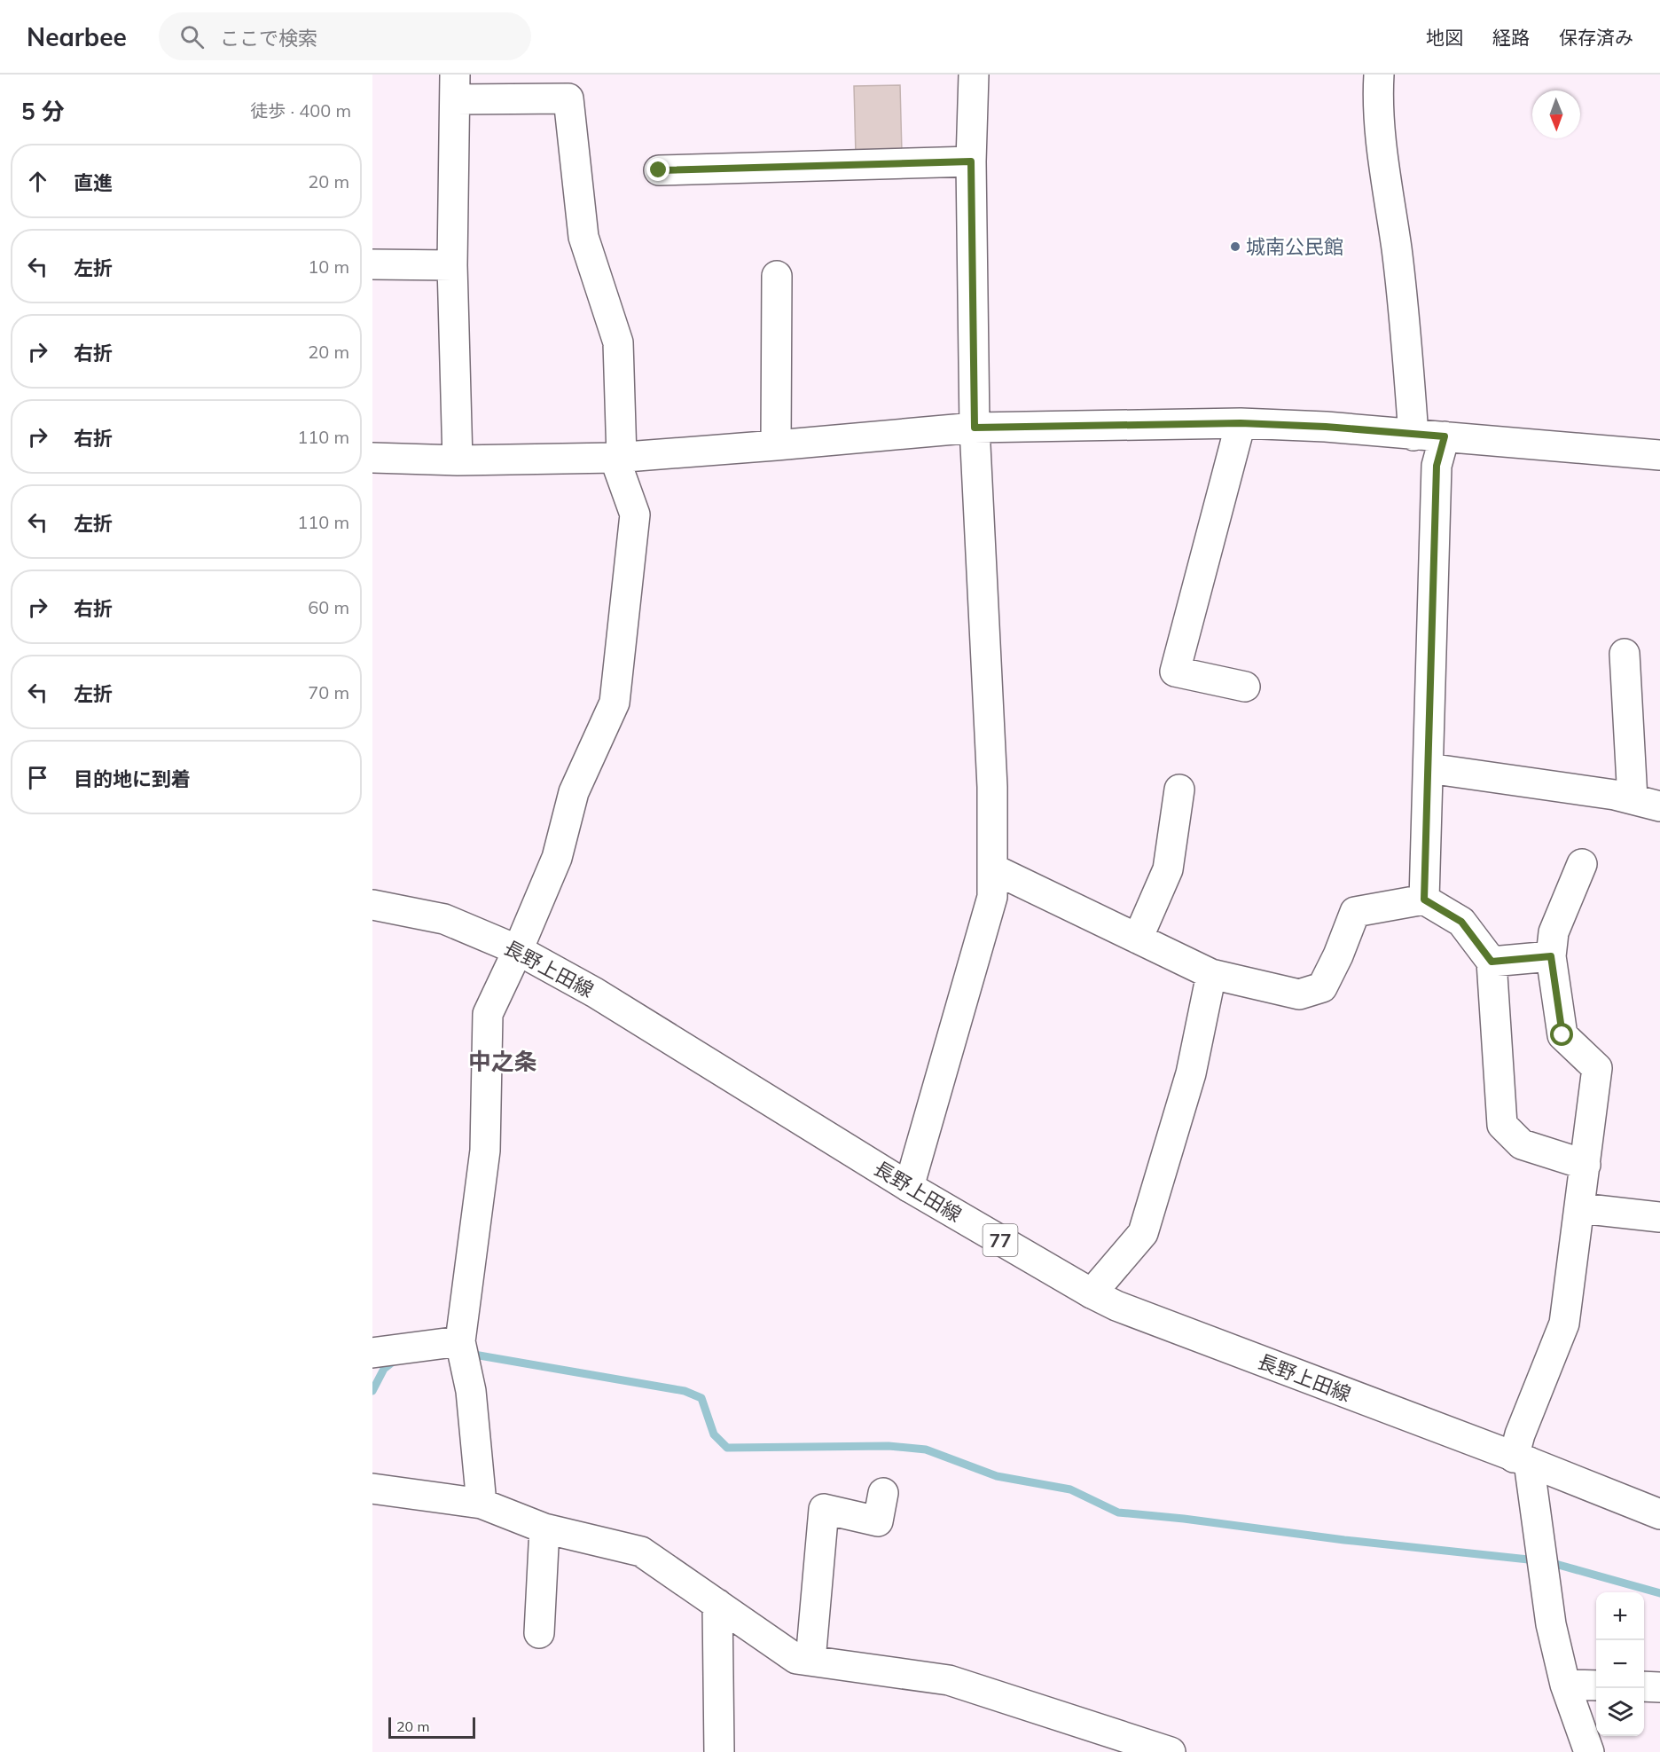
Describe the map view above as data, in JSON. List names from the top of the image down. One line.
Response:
{"streets":{"street":["長野上田線","77"]},"districts":["中之条"],"places":["城南公民館"],"scale_bar":"20 m","north":"bottom","page":{"header":"Nearbee","search":"ここで検索","nav":["地図","経路","保存済み"],"heading":["5 分","徒歩 · 400 m"],"list":[["直進","20 m"],["左折","10 m"],["右折","20 m"],["右折","110 m"],["左折","110 m"],["右折","60 m"],["左折","70 m"],"目的地に到着"],"map_buttons":["+","−"],"scale":"20 m"}}
